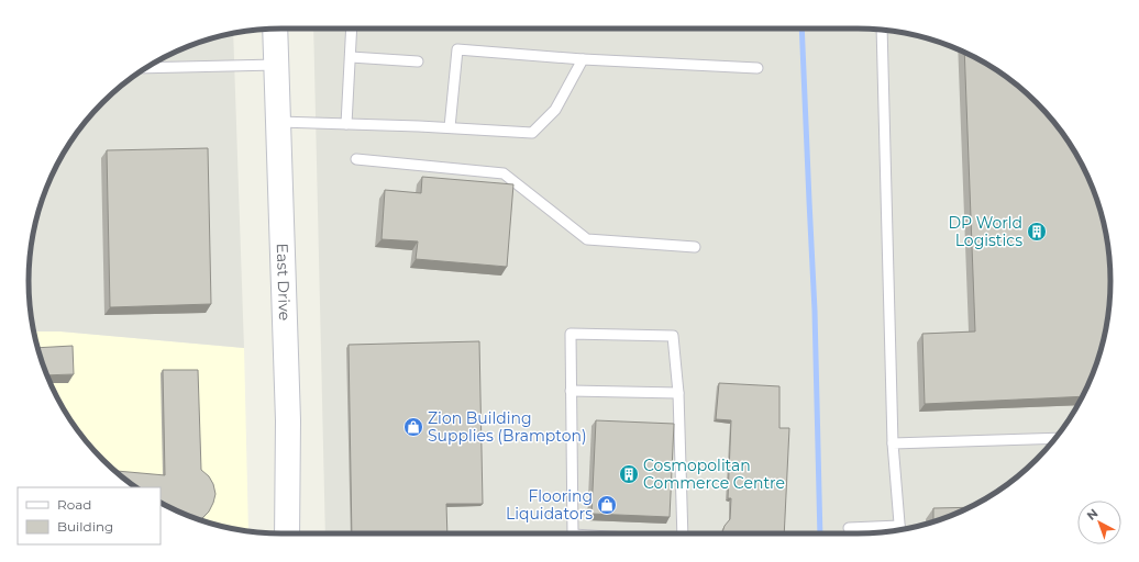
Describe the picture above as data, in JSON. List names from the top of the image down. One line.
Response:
{"streets":{"street":["East Drive"]},"places":{"building":["DP World Logistics","Cosmopolitan Commerce Centre"],"shop":["Zion Building Supplies (Brampton)","Flooring Liquidators"]},"legend":["Road","Building"],"north":"top left"}
